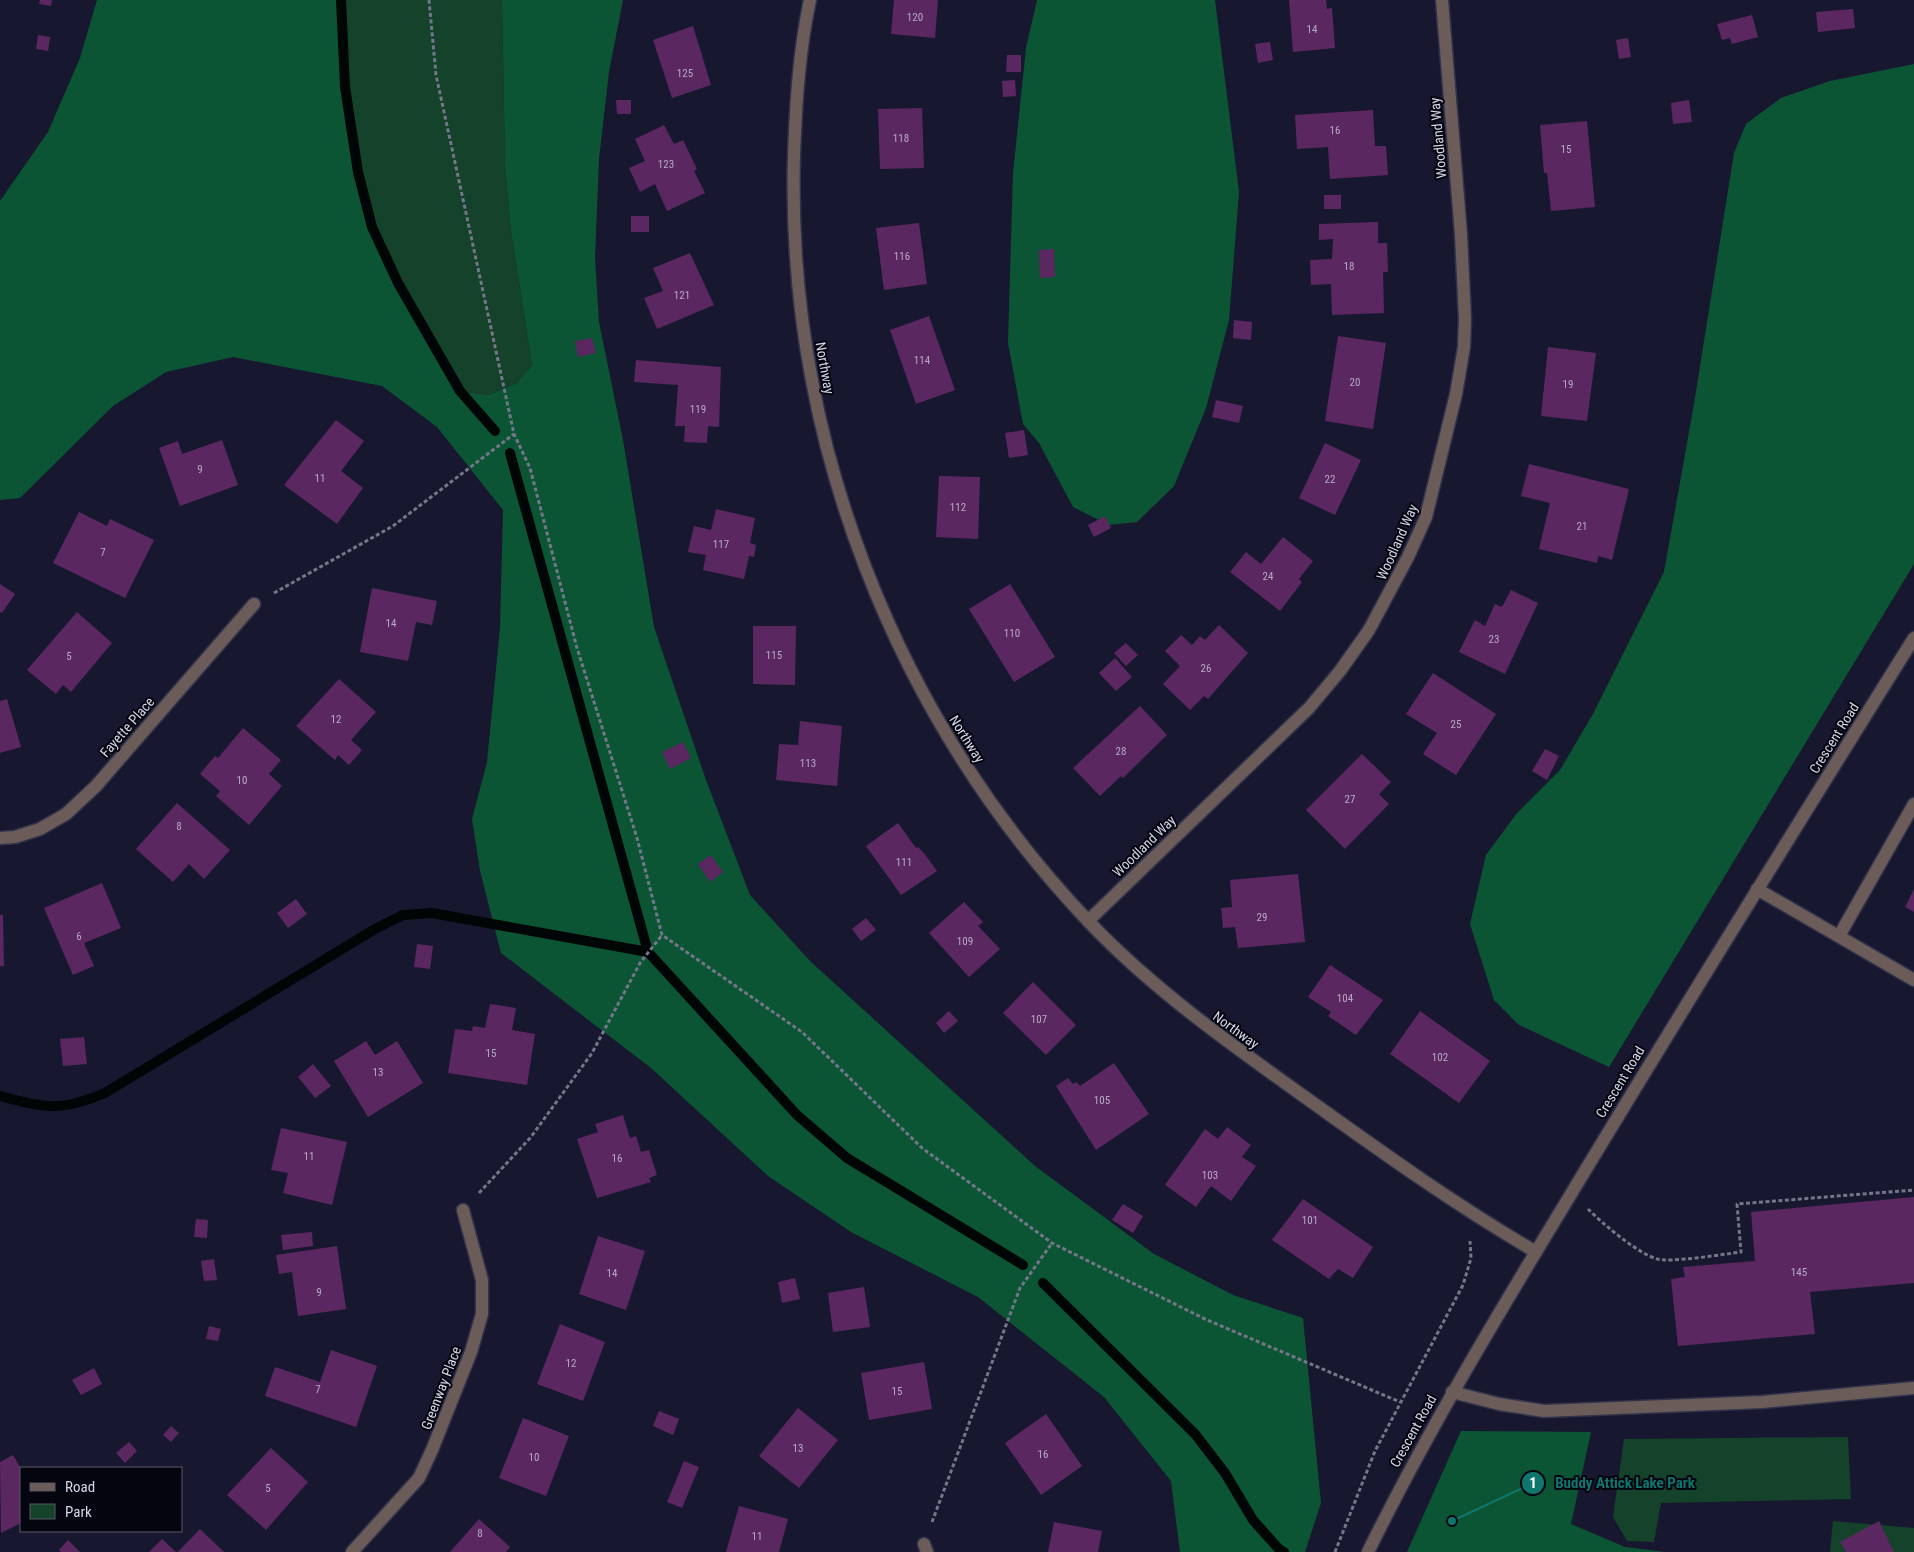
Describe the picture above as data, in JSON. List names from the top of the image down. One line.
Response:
{"streets":{"street":["Woodland Way","Northway","Fayette Place","Crescent Road","Greenway Place"]},"crossings":[["Woodland Way","Northway"],["Northway","Crescent Road"]],"places":["Buddy Attick Lake Park"],"house_numbers":["120","14","125","16","118","15","123","116","18","121","114","20","19","119","9","11","22","112","21","117","7","24","14","110","23","115","5","26","12","25","28","113","10","27","8","111","29","6","109","104","107","15","102","13","105","11","16","103","101","145","14","9","12","7","15","13","16","10","5","8","11"],"legend":["Road","Park"]}
